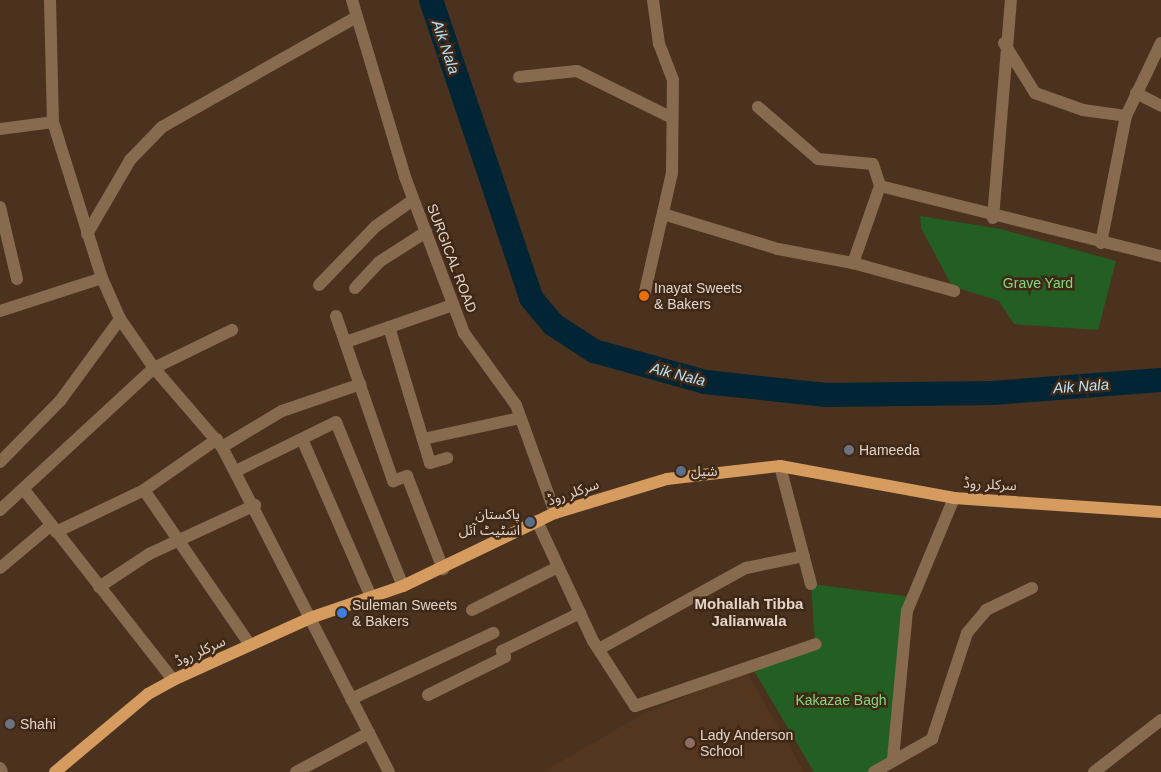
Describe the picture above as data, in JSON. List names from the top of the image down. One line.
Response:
{"streets":{"main road":["سرکلر روڈ"],"street":["SURGICAL ROAD"]},"crossings":[["SURGICAL ROAD","سرکلر روڈ"]],"districts":["Mohallah Tibba Jalianwala"],"water":["Aik Nala"],"parks":["Grave Yard","Kakazae Bagh"],"places":["Inayat Sweets & Bakers","Hameeda","شیل","پاکستان اسٹیٹ آئل","Suleman Sweets & Bakers","Shahi","Lady Anderson School"]}
